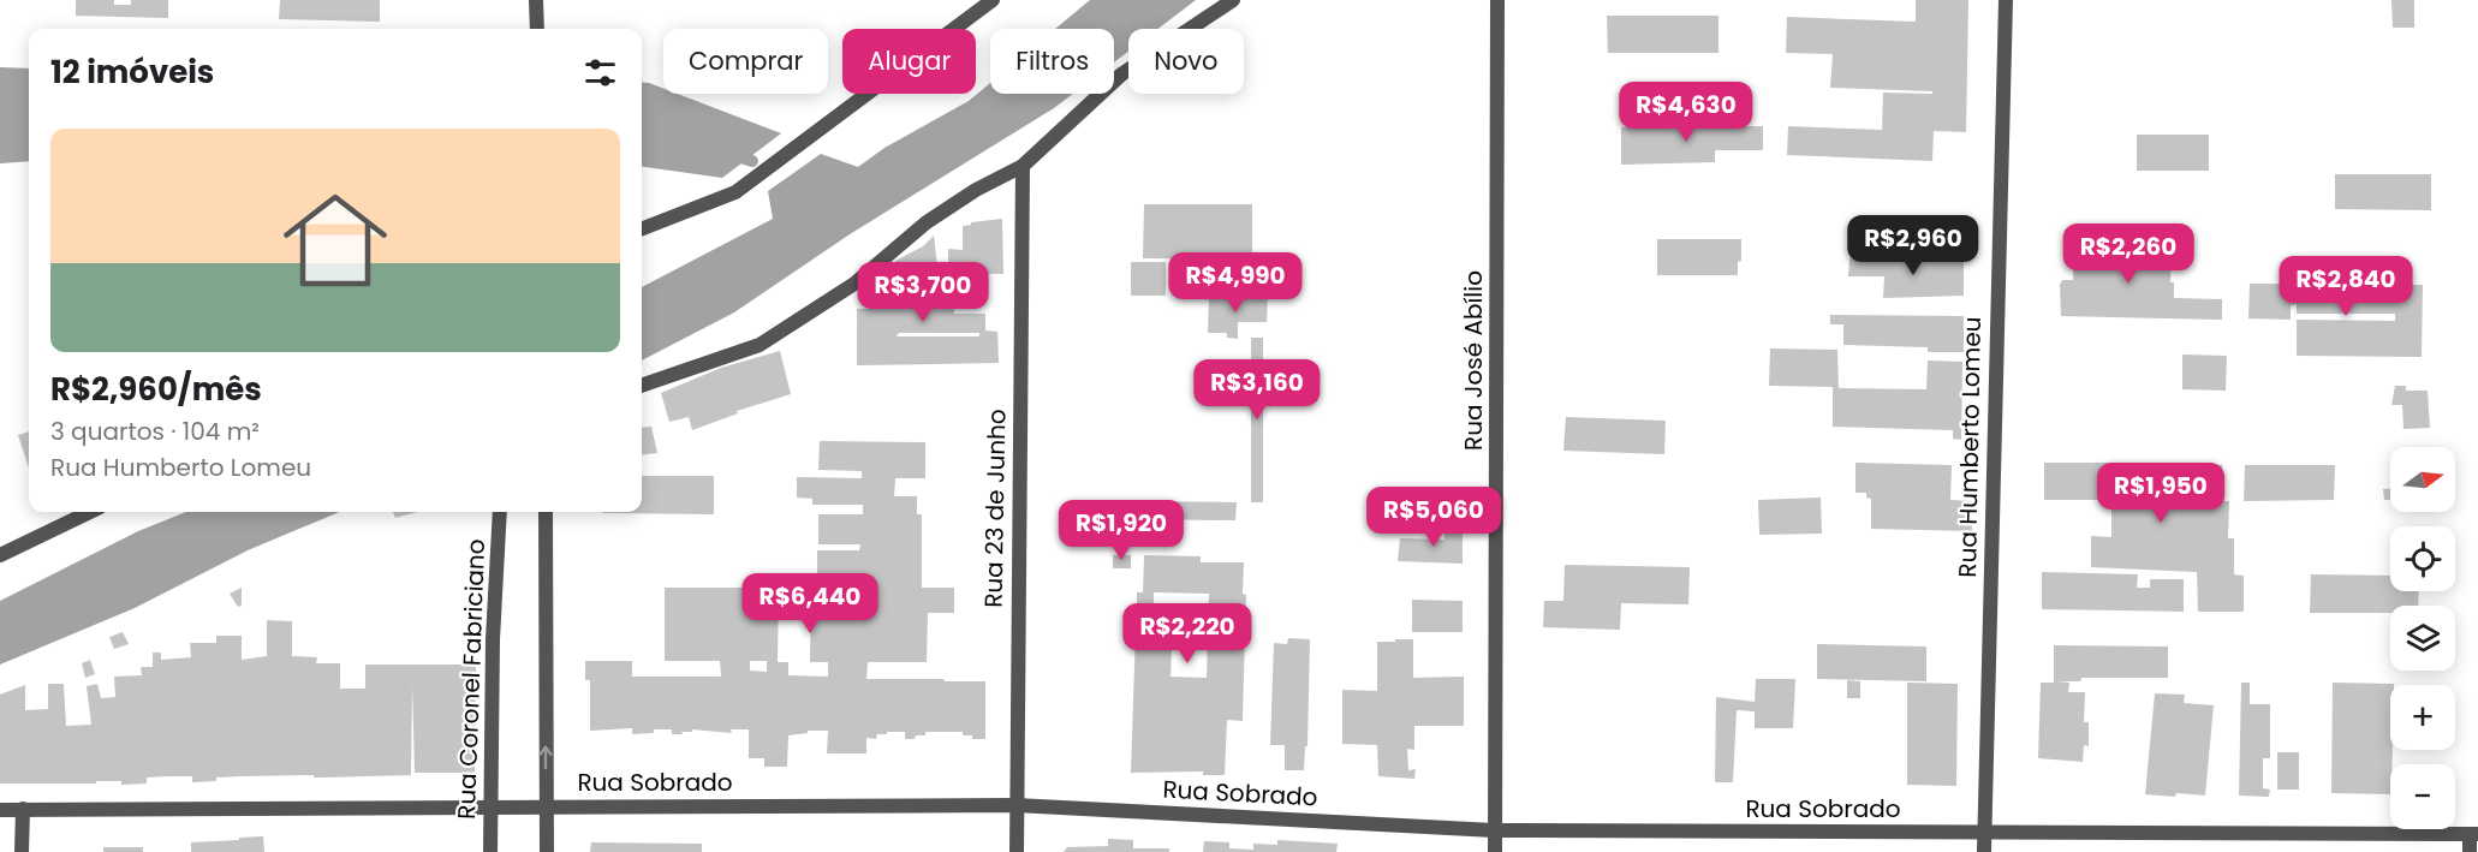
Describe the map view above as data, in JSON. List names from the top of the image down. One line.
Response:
{"streets":{"street":["Rua José Abílio","Rua Humberto Lomeu","Rua 23 de Junho","Rua Coronel Fabriciano","Rua Sobrado"]},"crossings":[["Rua José Abílio","Rua Sobrado"],["Rua Humberto Lomeu","Rua Sobrado"],["Rua 23 de Junho","Rua Sobrado"],["Rua Coronel Fabriciano","Rua Sobrado"]],"north":"right","page":{"chip":["Comprar","Alugar","Filtros","Novo"],"heading":"12 imóveis","price":["R$4,630","R$2,960","R$2,260","R$4,990","R$2,840","R$3,700","R$3,160","R$1,950","R$5,060","R$1,920","R$6,440","R$2,220"],"list":[{"name":"R$2,960/mês","note":"3 quartos · 104 m² · Rua Humberto Lomeu"}],"map_buttons":["+","−"]}}
